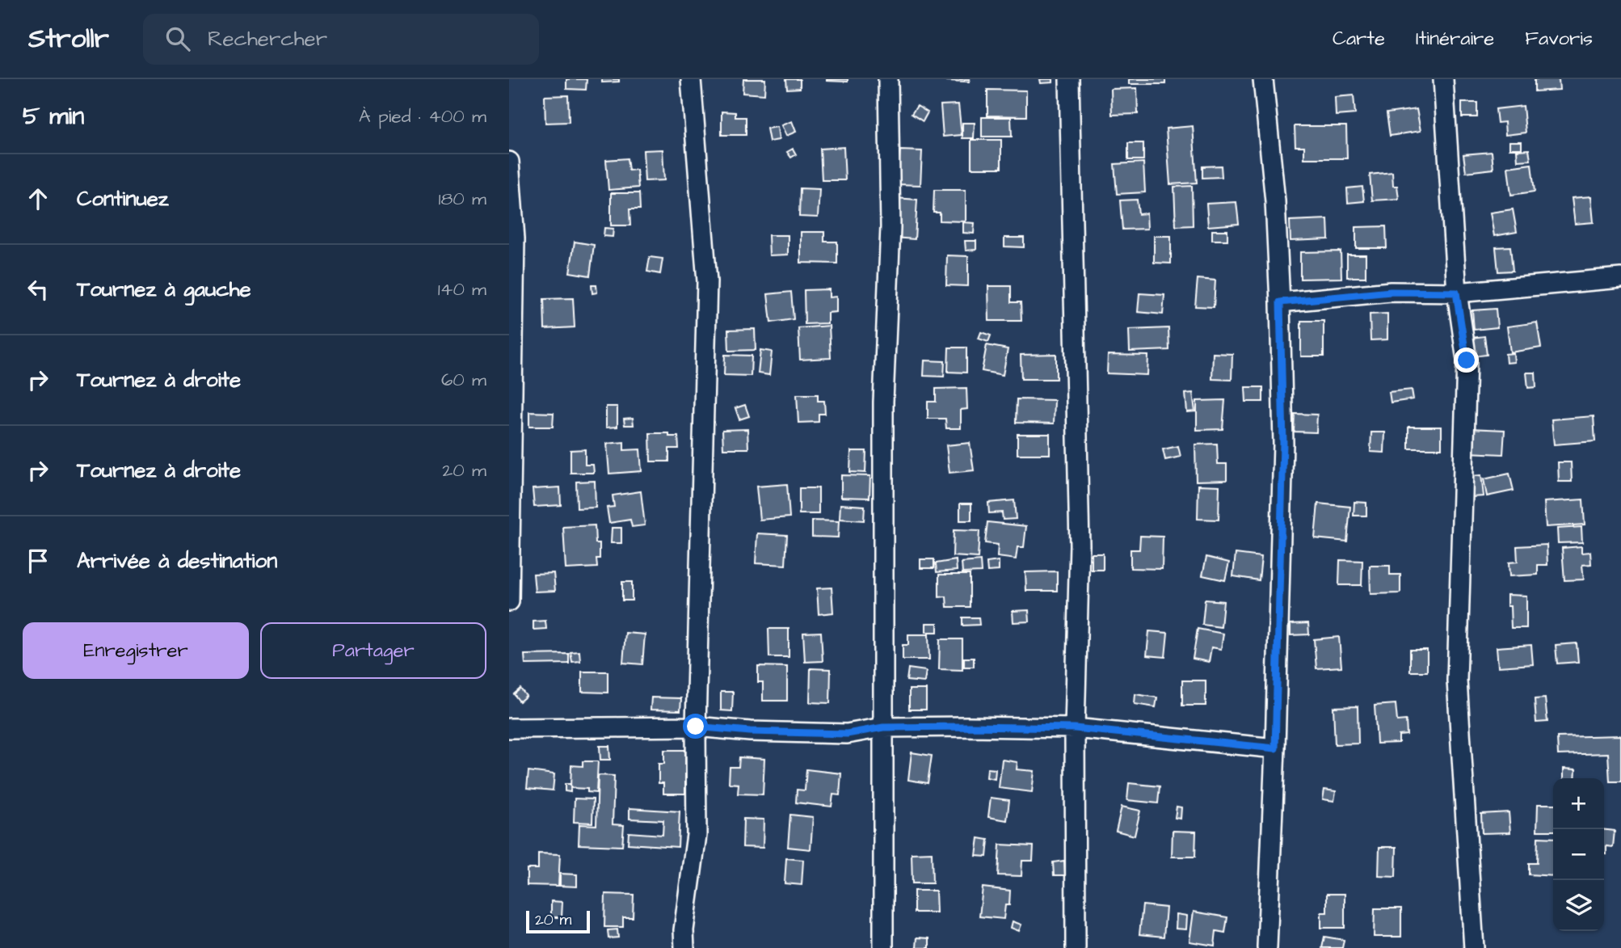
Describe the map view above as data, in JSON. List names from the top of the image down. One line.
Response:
{"scale_bar":"20 m","page":{"header":"Strollr","search":"Rechercher","nav":["Carte","Itinéraire","Favoris"],"heading":["5 min","À pied · 400 m"],"list":[["Continuez","180 m"],["Tournez à gauche","140 m"],["Tournez à droite","60 m"],["Tournez à droite","20 m"],"Arrivée à destination"],"buttons":["Enregistrer","Partager"],"map_buttons":["+","−"],"scale":"20 m"}}
